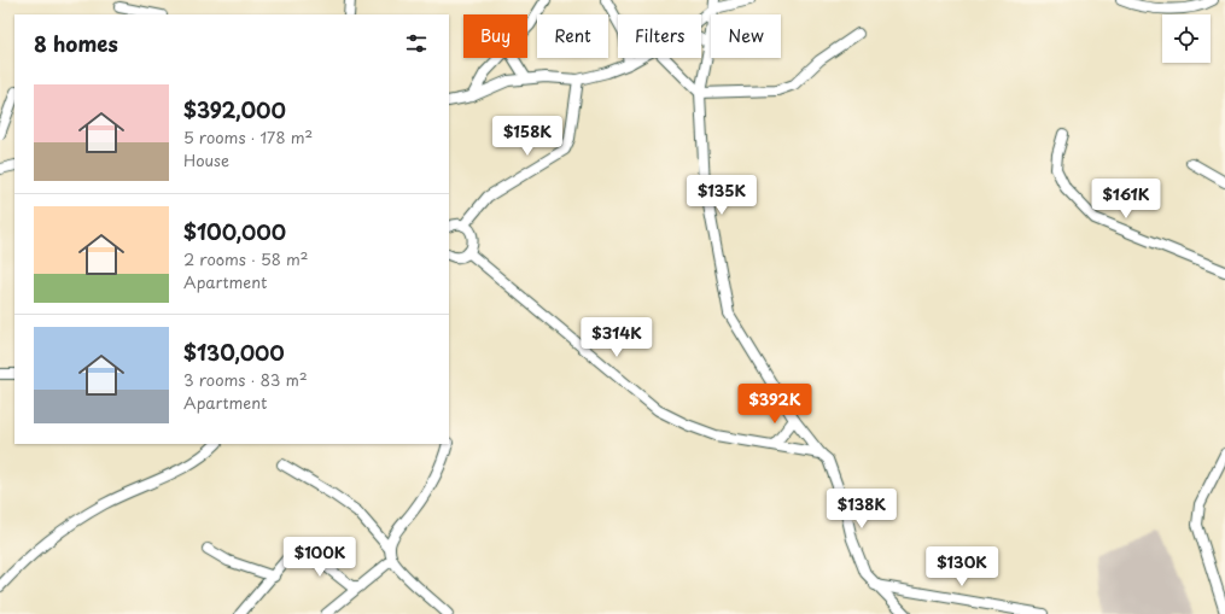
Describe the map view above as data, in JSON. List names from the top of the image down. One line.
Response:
{"page":{"chip":["Buy","Rent","Filters","New"],"heading":"8 homes","list":[{"name":"$392,000","note":"5 rooms · 178 m² · House"},{"name":"$100,000","note":"2 rooms · 58 m² · Apartment"},{"name":"$130,000","note":"3 rooms · 83 m² · Apartment"}],"price":["$158K","$135K","$161K","$314K","$392K","$138K","$100K","$130K"]}}
